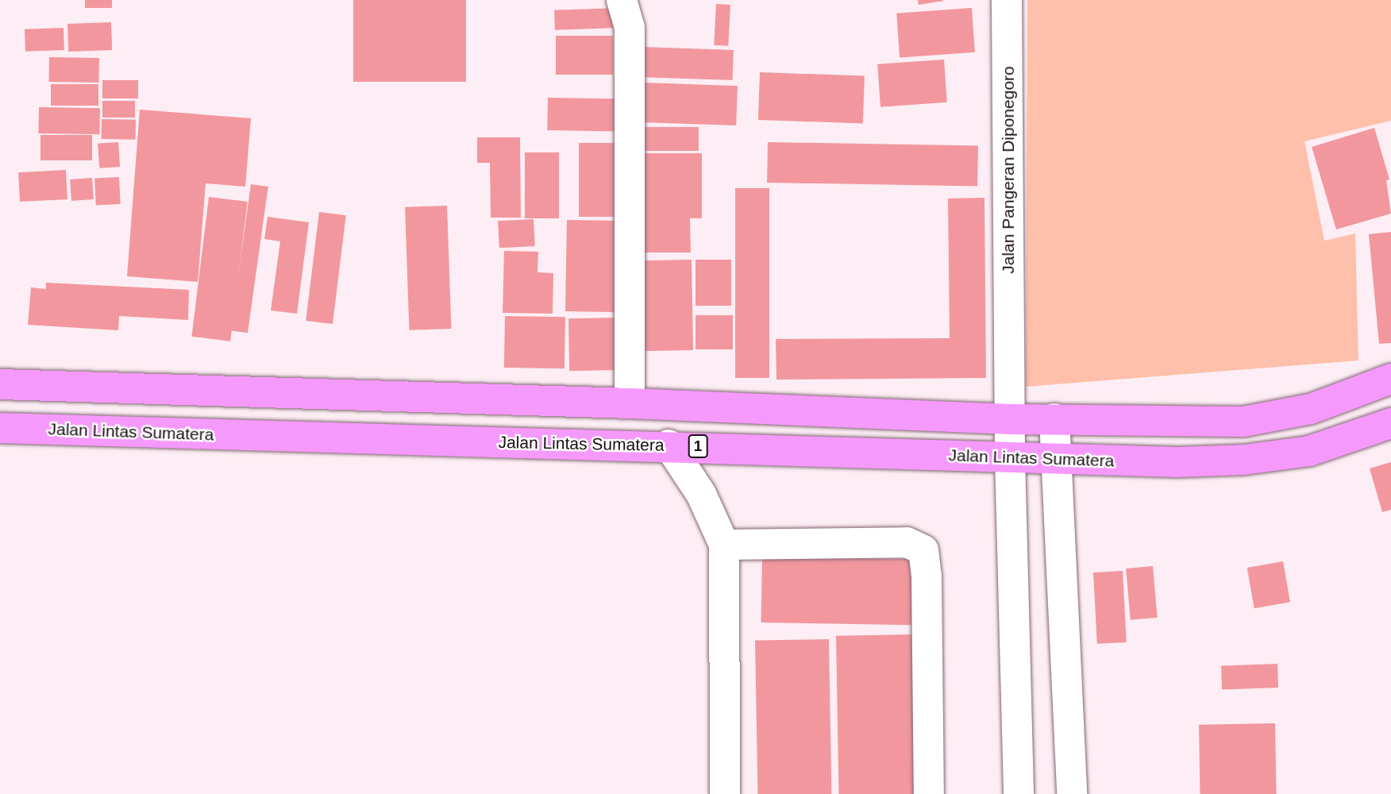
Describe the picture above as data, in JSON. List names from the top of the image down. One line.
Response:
{"streets":{"highway":["Jalan Lintas Sumatera","1"],"street":["Jalan Pangeran Diponegoro"]},"crossings":[["Jalan Pangeran Diponegoro","Jalan Lintas Sumatera"]]}
